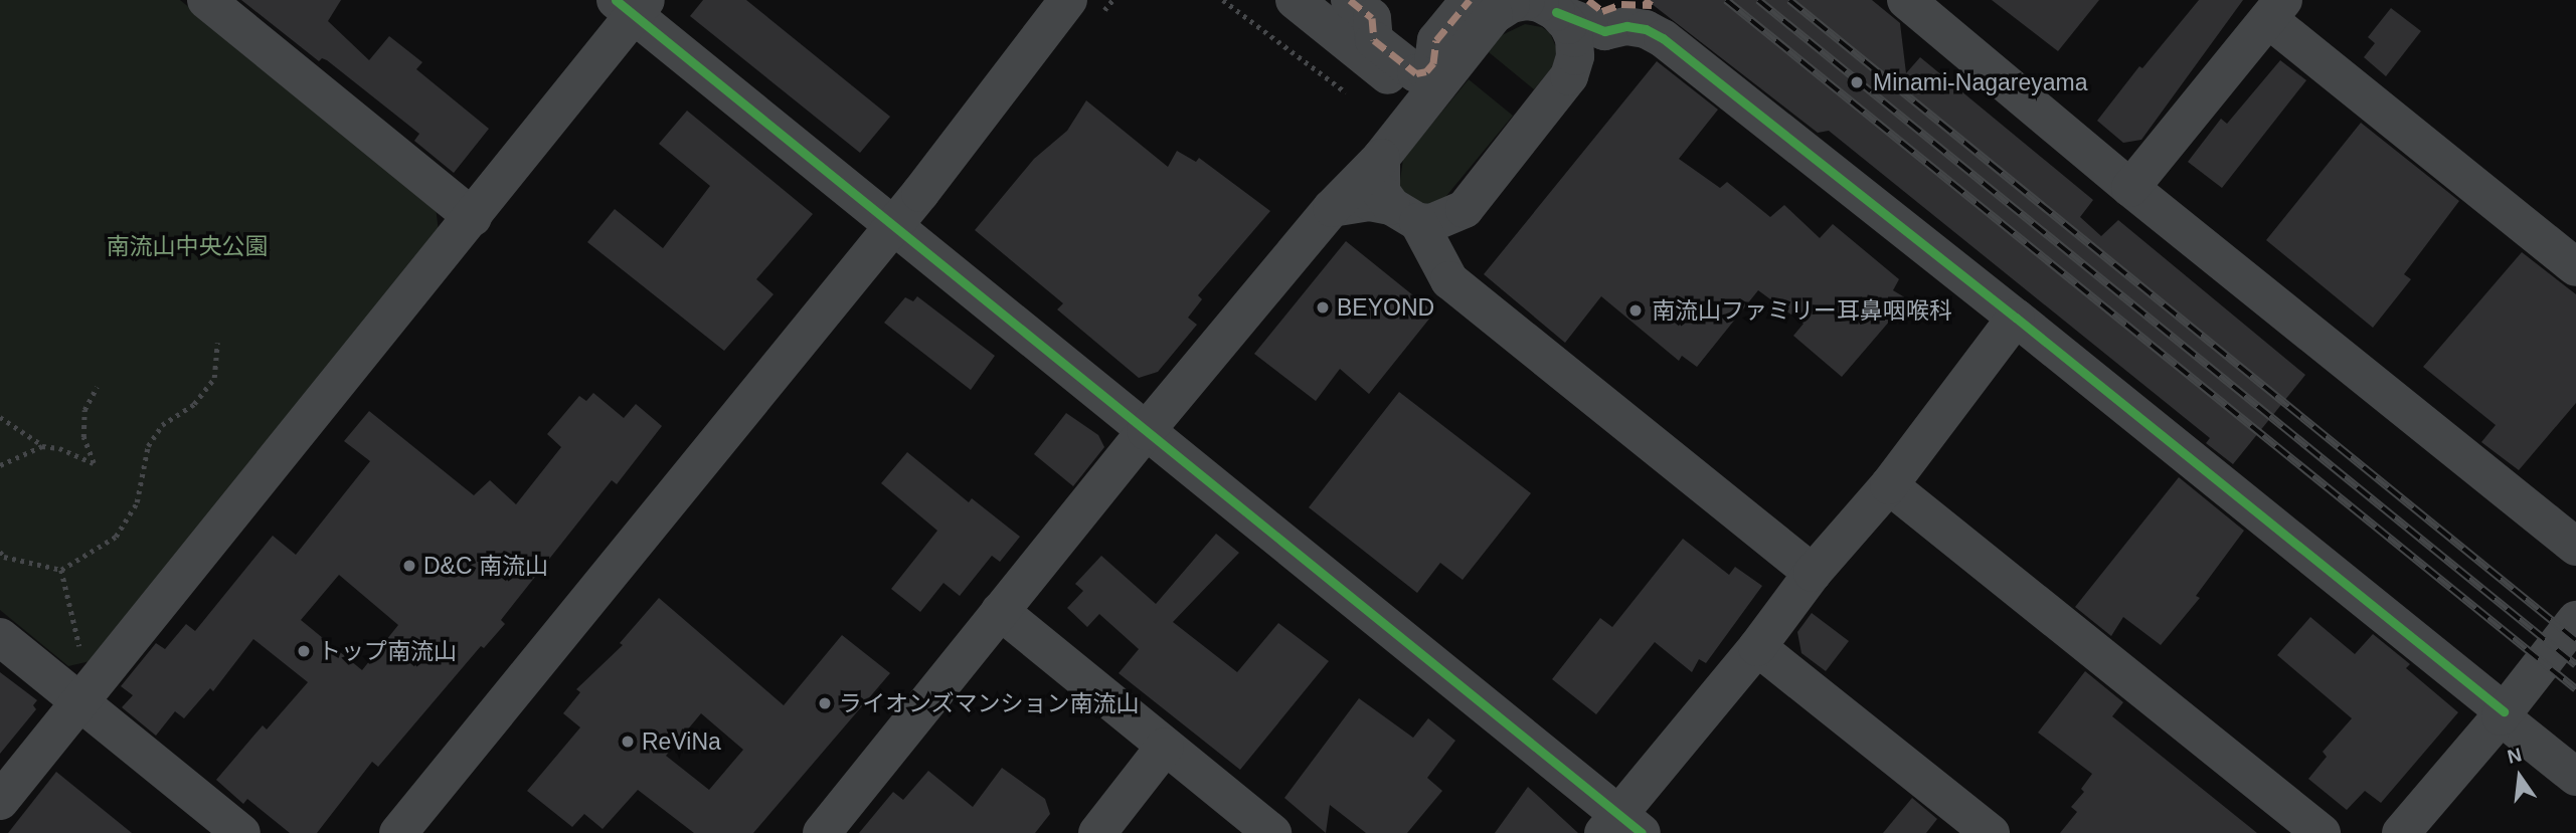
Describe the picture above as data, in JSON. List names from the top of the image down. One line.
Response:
{"parks":["南流山中央公園"],"places":["Minami-Nagareyama","BEYOND","南流山ファミリー耳鼻咽喉科","D&C 南流山","トップ南流山","ライオンズマンション南流山","ReViNa"],"north":"top"}
